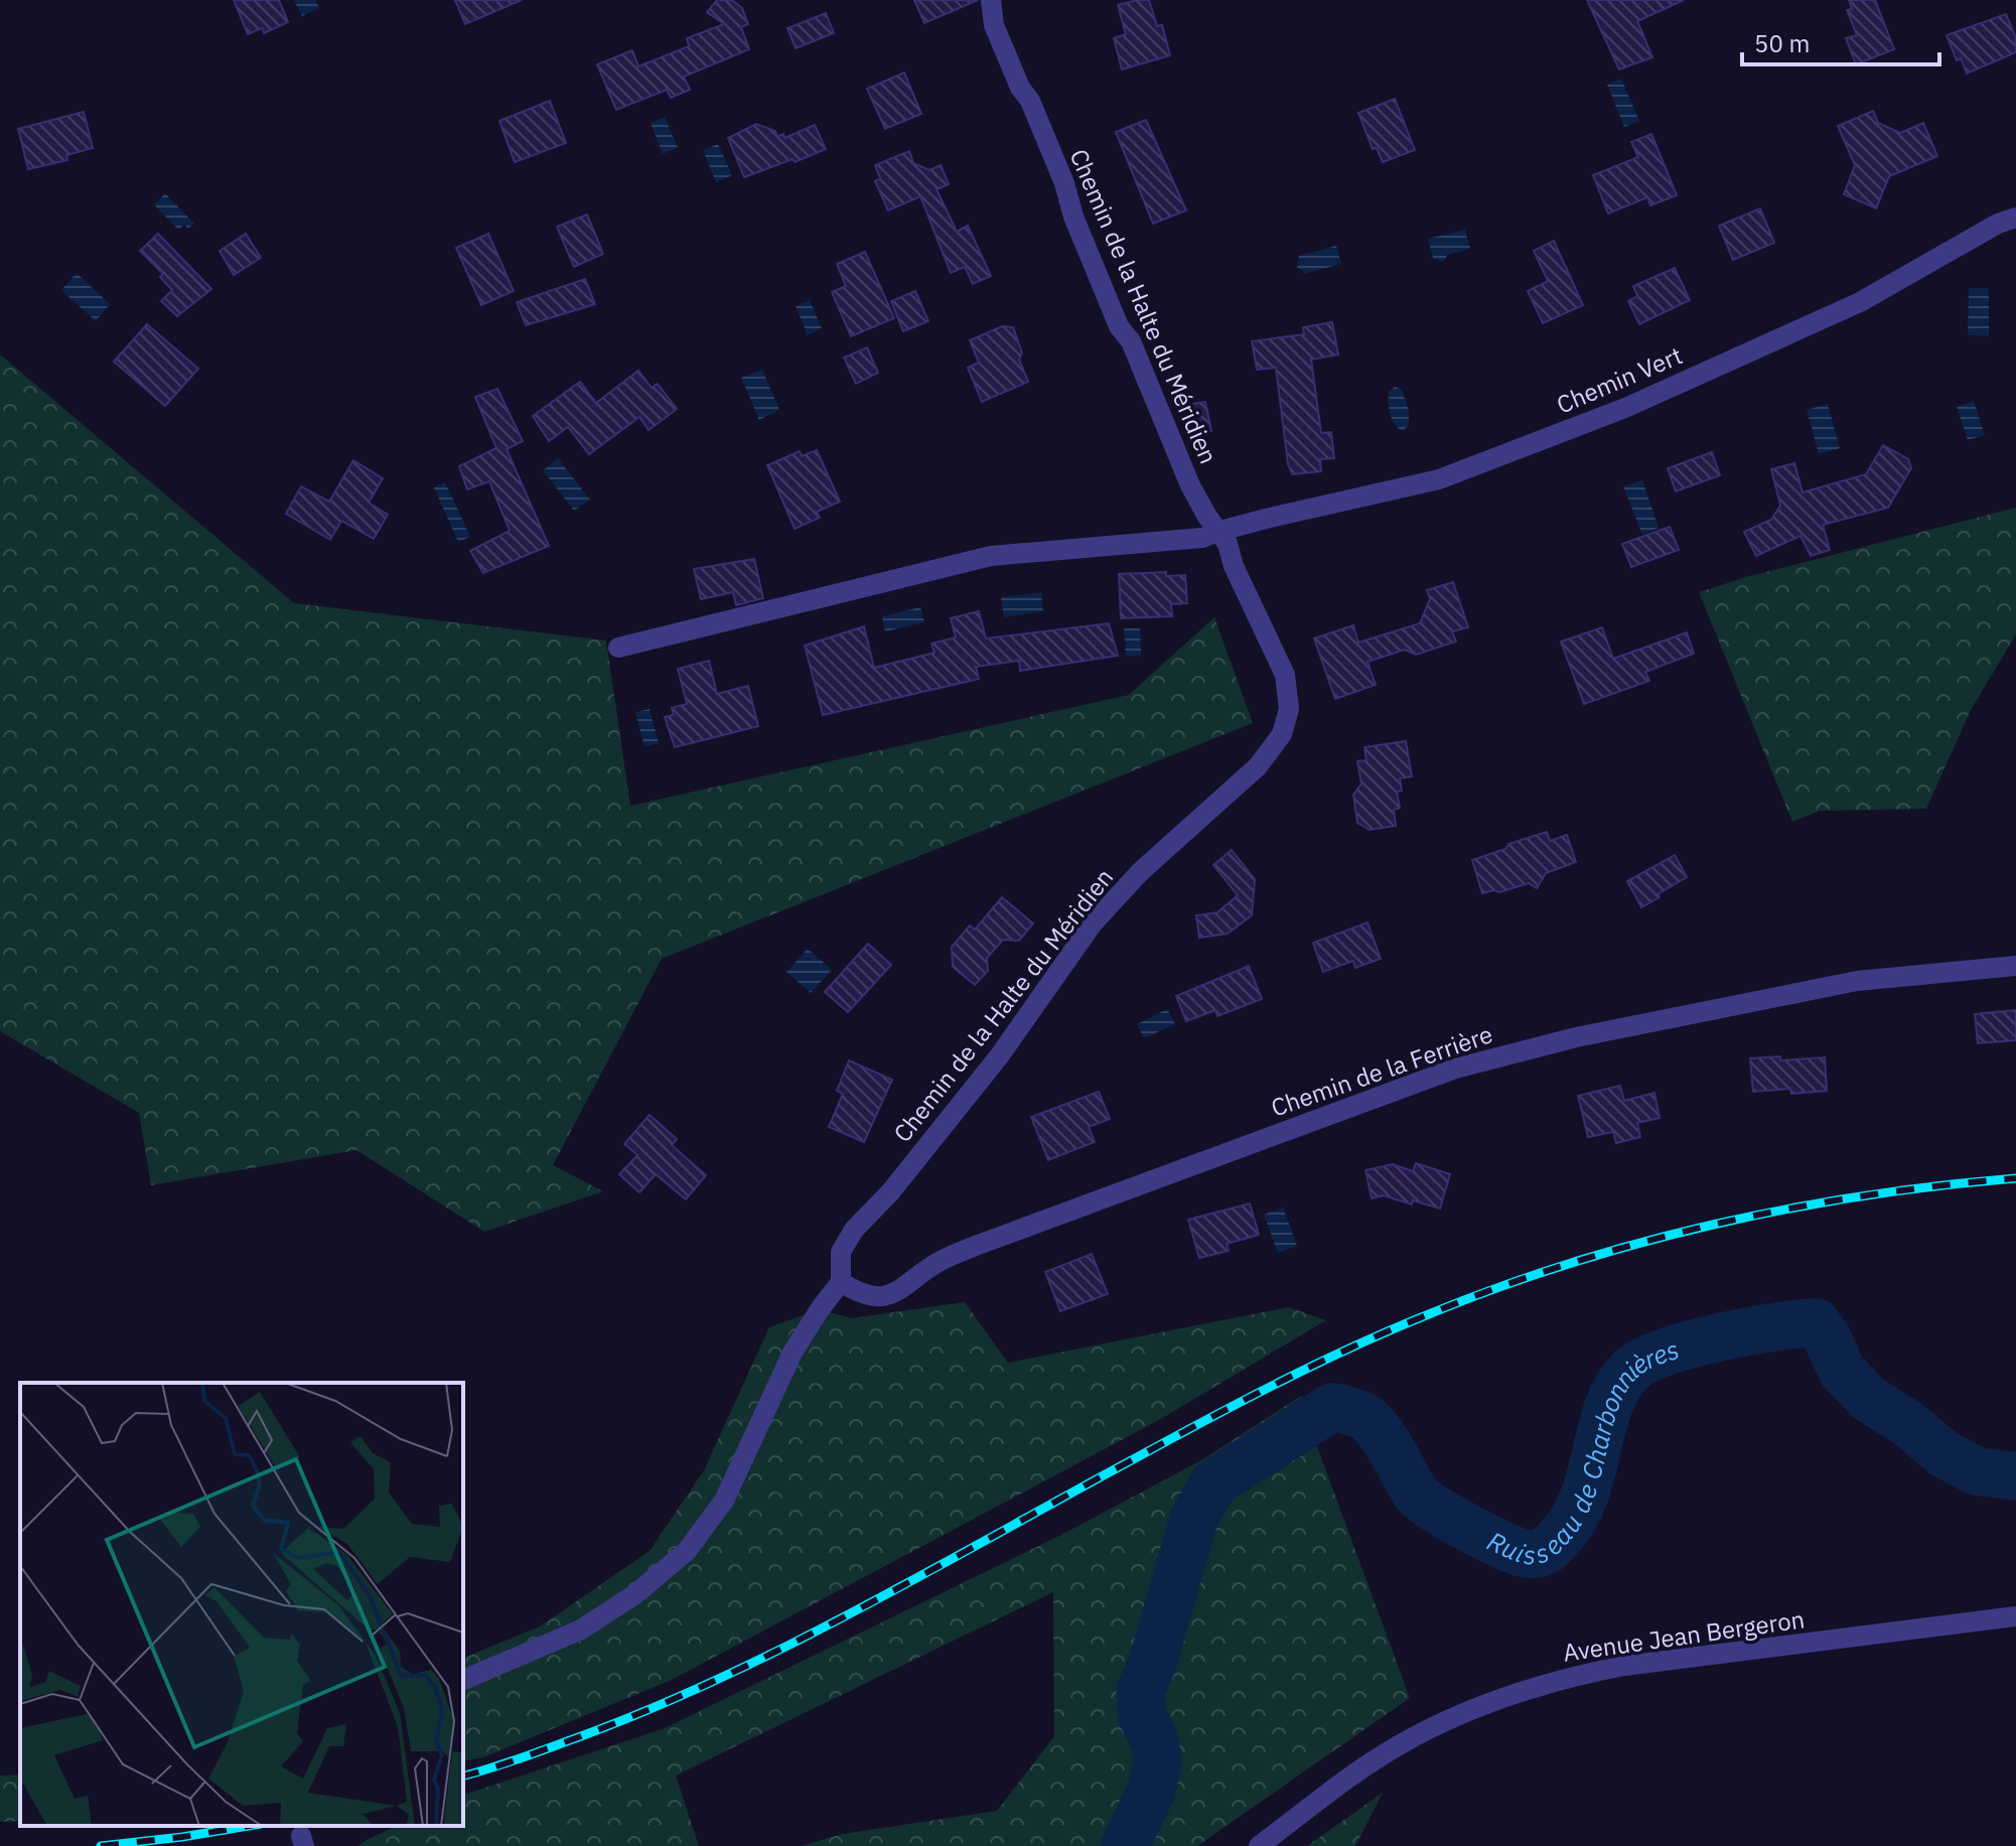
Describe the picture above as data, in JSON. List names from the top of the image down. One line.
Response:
{"streets":{"street":["Chemin de la Halte du Méridien","Chemin Vert","Chemin de la Ferrière","Avenue Jean Bergeron"]},"crossings":[["Chemin de la Halte du Méridien","Chemin Vert"],["Chemin de la Halte du Méridien","Chemin de la Ferrière"]],"water":["Ruisseau de Charbonnières"],"scale_bar":"50 m"}
